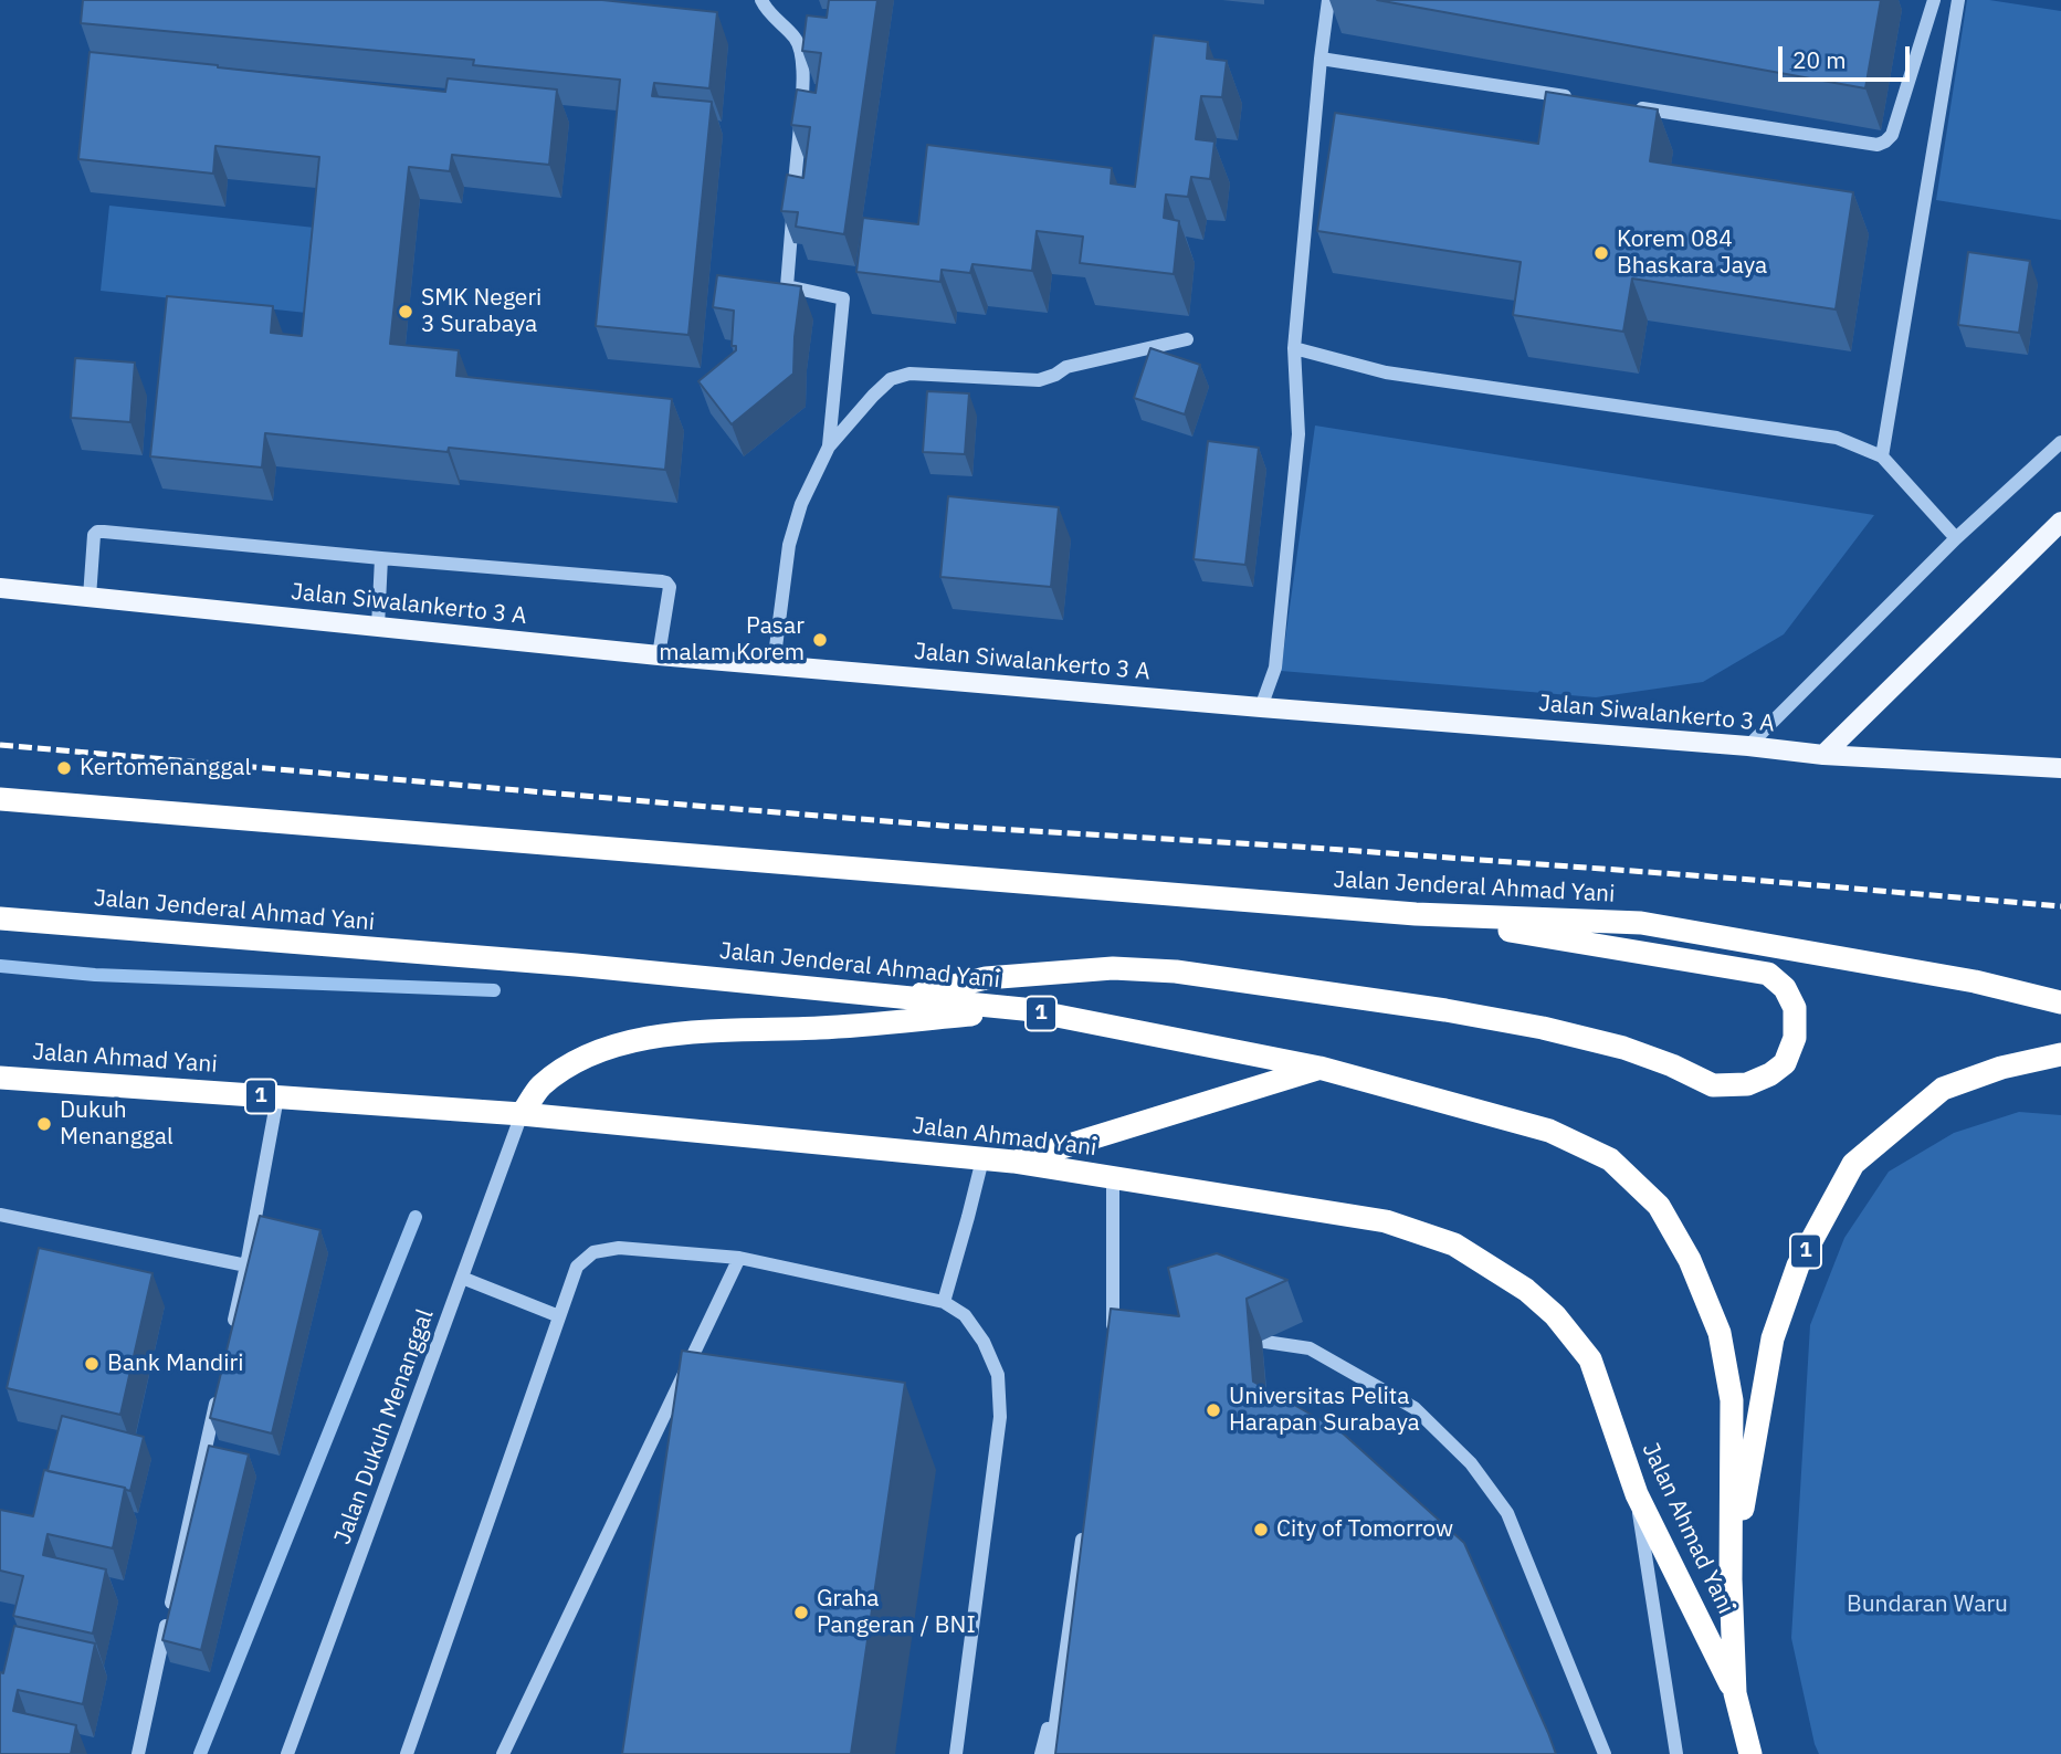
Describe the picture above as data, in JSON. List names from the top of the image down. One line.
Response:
{"streets":{"highway":["Jalan Jenderal Ahmad Yani","1","Jalan Ahmad Yani"],"main road":["Jalan Siwalankerto 3 A"],"street":["Jalan Dukuh Menanggal"]},"crossings":[["Jalan Jenderal Ahmad Yani","1"],["1","Jalan Ahmad Yani"],["Jalan Ahmad Yani","Jalan Dukuh Menanggal"]],"parks":["Bundaran Waru"],"places":["Korem 084 Bhaskara Jaya","SMK Negeri 3 Surabaya","Pasar malam Korem","Kertomenanggal","Dukuh Menanggal","Bank Mandiri","Universitas Pelita Harapan Surabaya","City of Tomorrow","Graha Pangeran / BNI"],"scale_bar":"20 m"}
